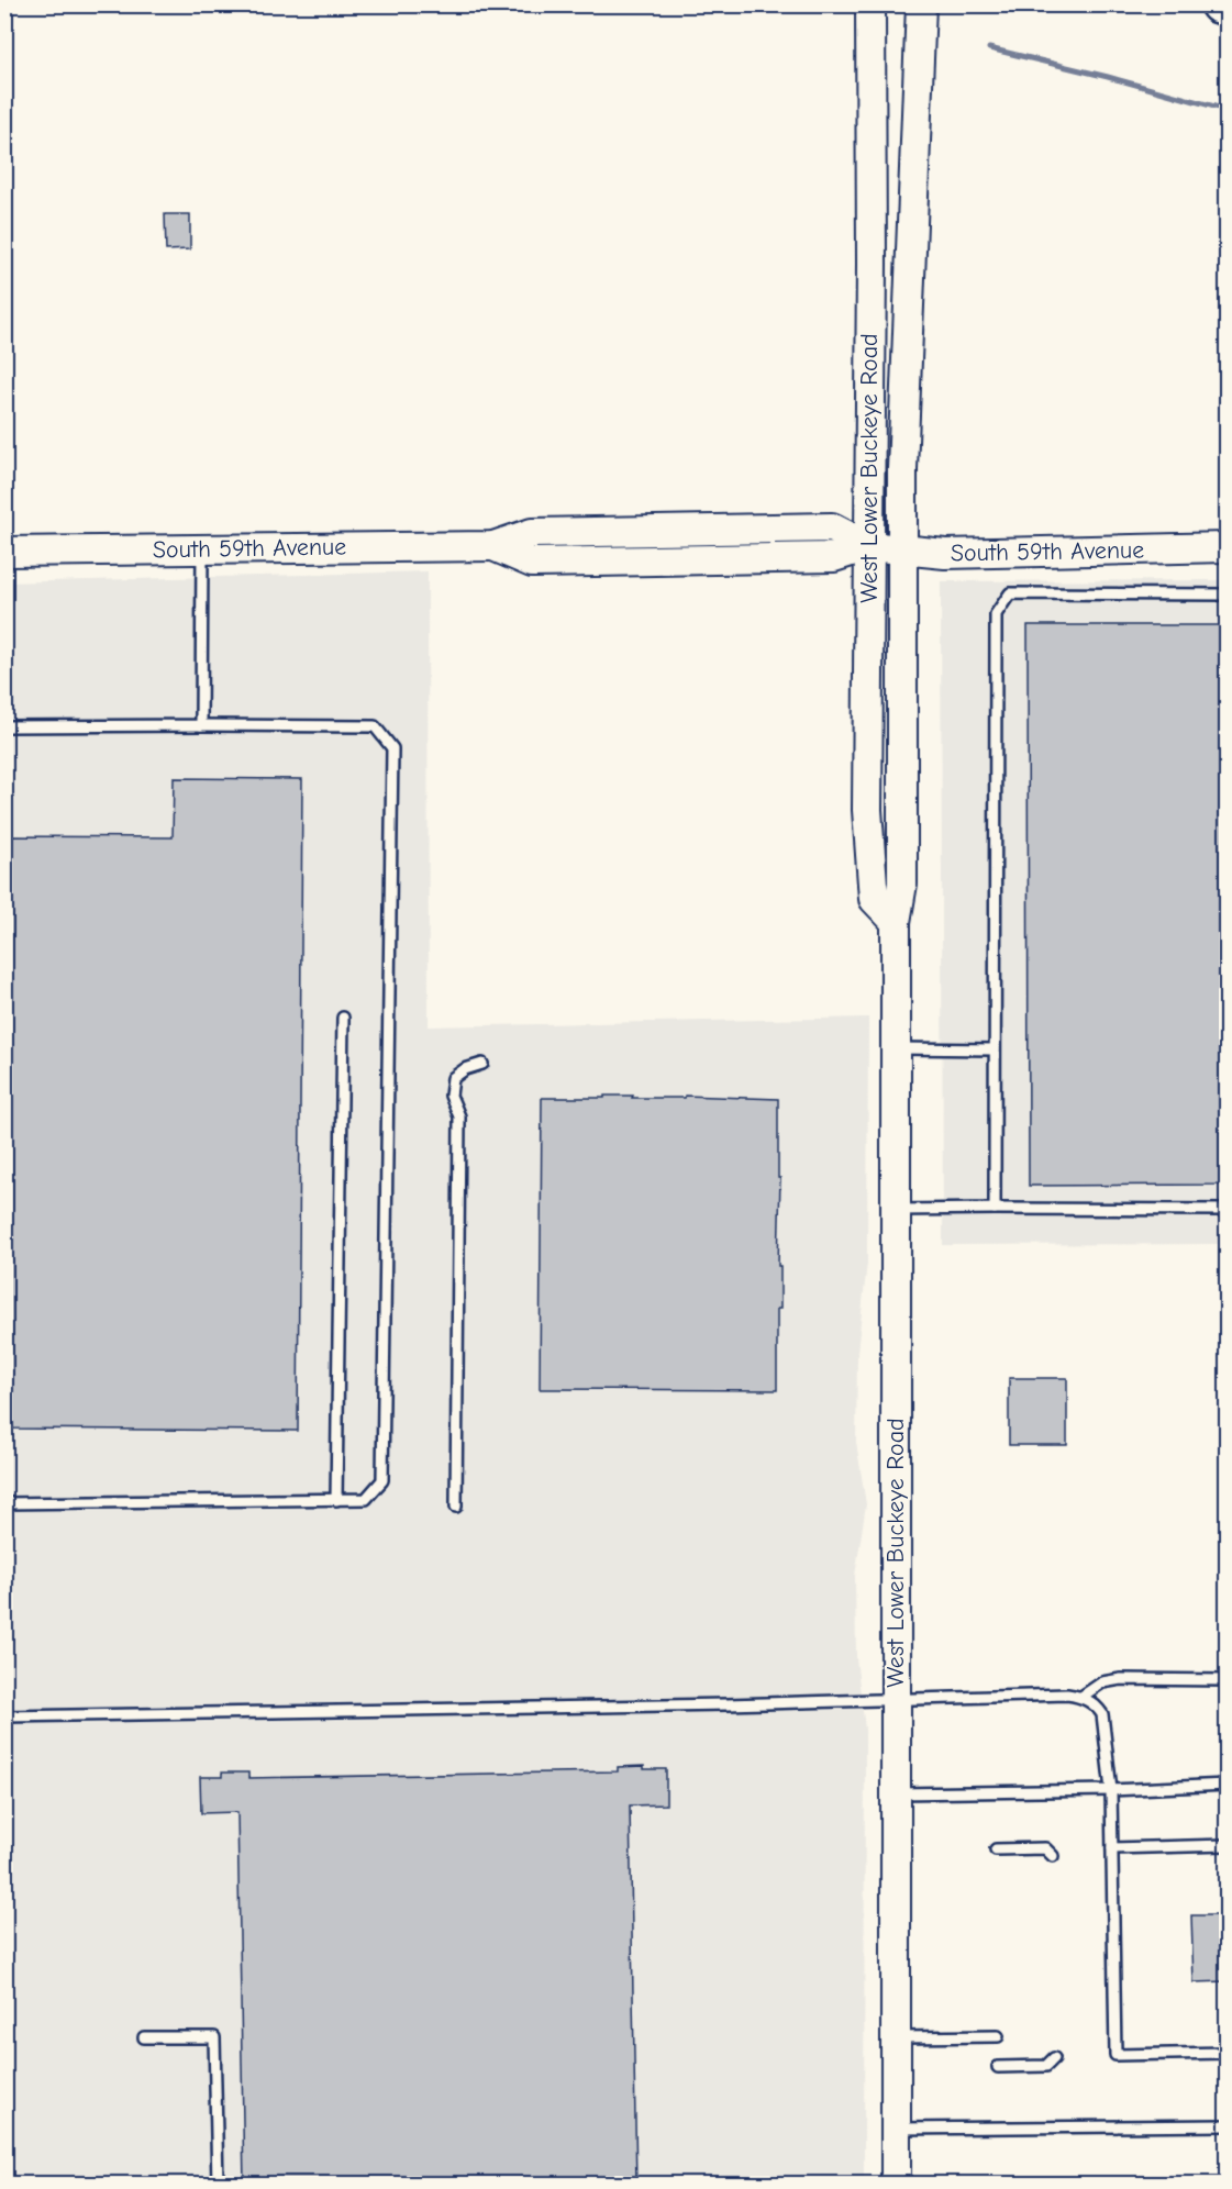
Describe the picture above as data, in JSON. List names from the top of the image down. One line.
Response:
{"streets":{"main road":["West Lower Buckeye Road","South 59th Avenue"]},"crossings":[["West Lower Buckeye Road","South 59th Avenue"]]}
